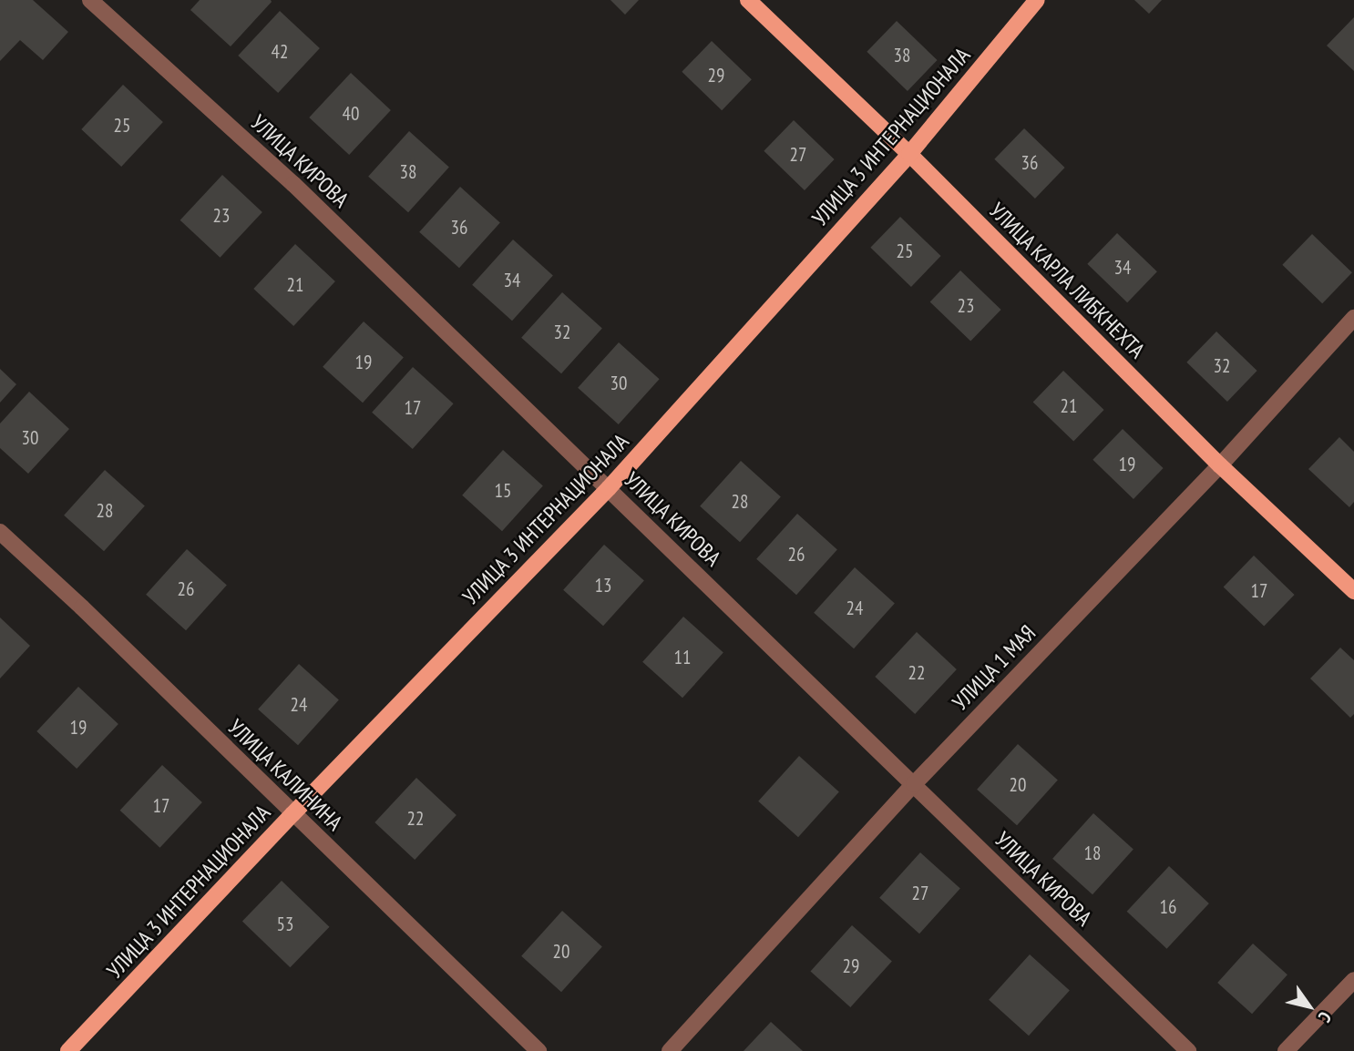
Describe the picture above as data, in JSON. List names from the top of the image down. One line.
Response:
{"streets":{"main road":["УЛИЦА 3 ИНТЕРНАЦИОНАЛА","УЛИЦА КАРЛА ЛИБКНЕХТА"],"street":["УЛИЦА КИРОВА","УЛИЦА 1 МАЯ","УЛИЦА КАЛИНИНА"]},"crossings":[["УЛИЦА 3 ИНТЕРНАЦИОНАЛА","УЛИЦА КИРОВА"],["УЛИЦА 3 ИНТЕРНАЦИОНАЛА","УЛИЦА КАРЛА ЛИБКНЕХТА"],["УЛИЦА 3 ИНТЕРНАЦИОНАЛА","УЛИЦА КАЛИНИНА"],["УЛИЦА КИРОВА","УЛИЦА 1 МАЯ"],["УЛИЦА КАРЛА ЛИБКНЕХТА","УЛИЦА 1 МАЯ"]],"house_numbers":["42","38","29","40","25","27","36","38","23","36","25","34","34","21","23","32","19","32","30","21","17","30","19","15","28","28","26","13","26","17","24","11","22","24","19","20","17","22","18","27","16","53","20","29"],"north":"bottom right"}
